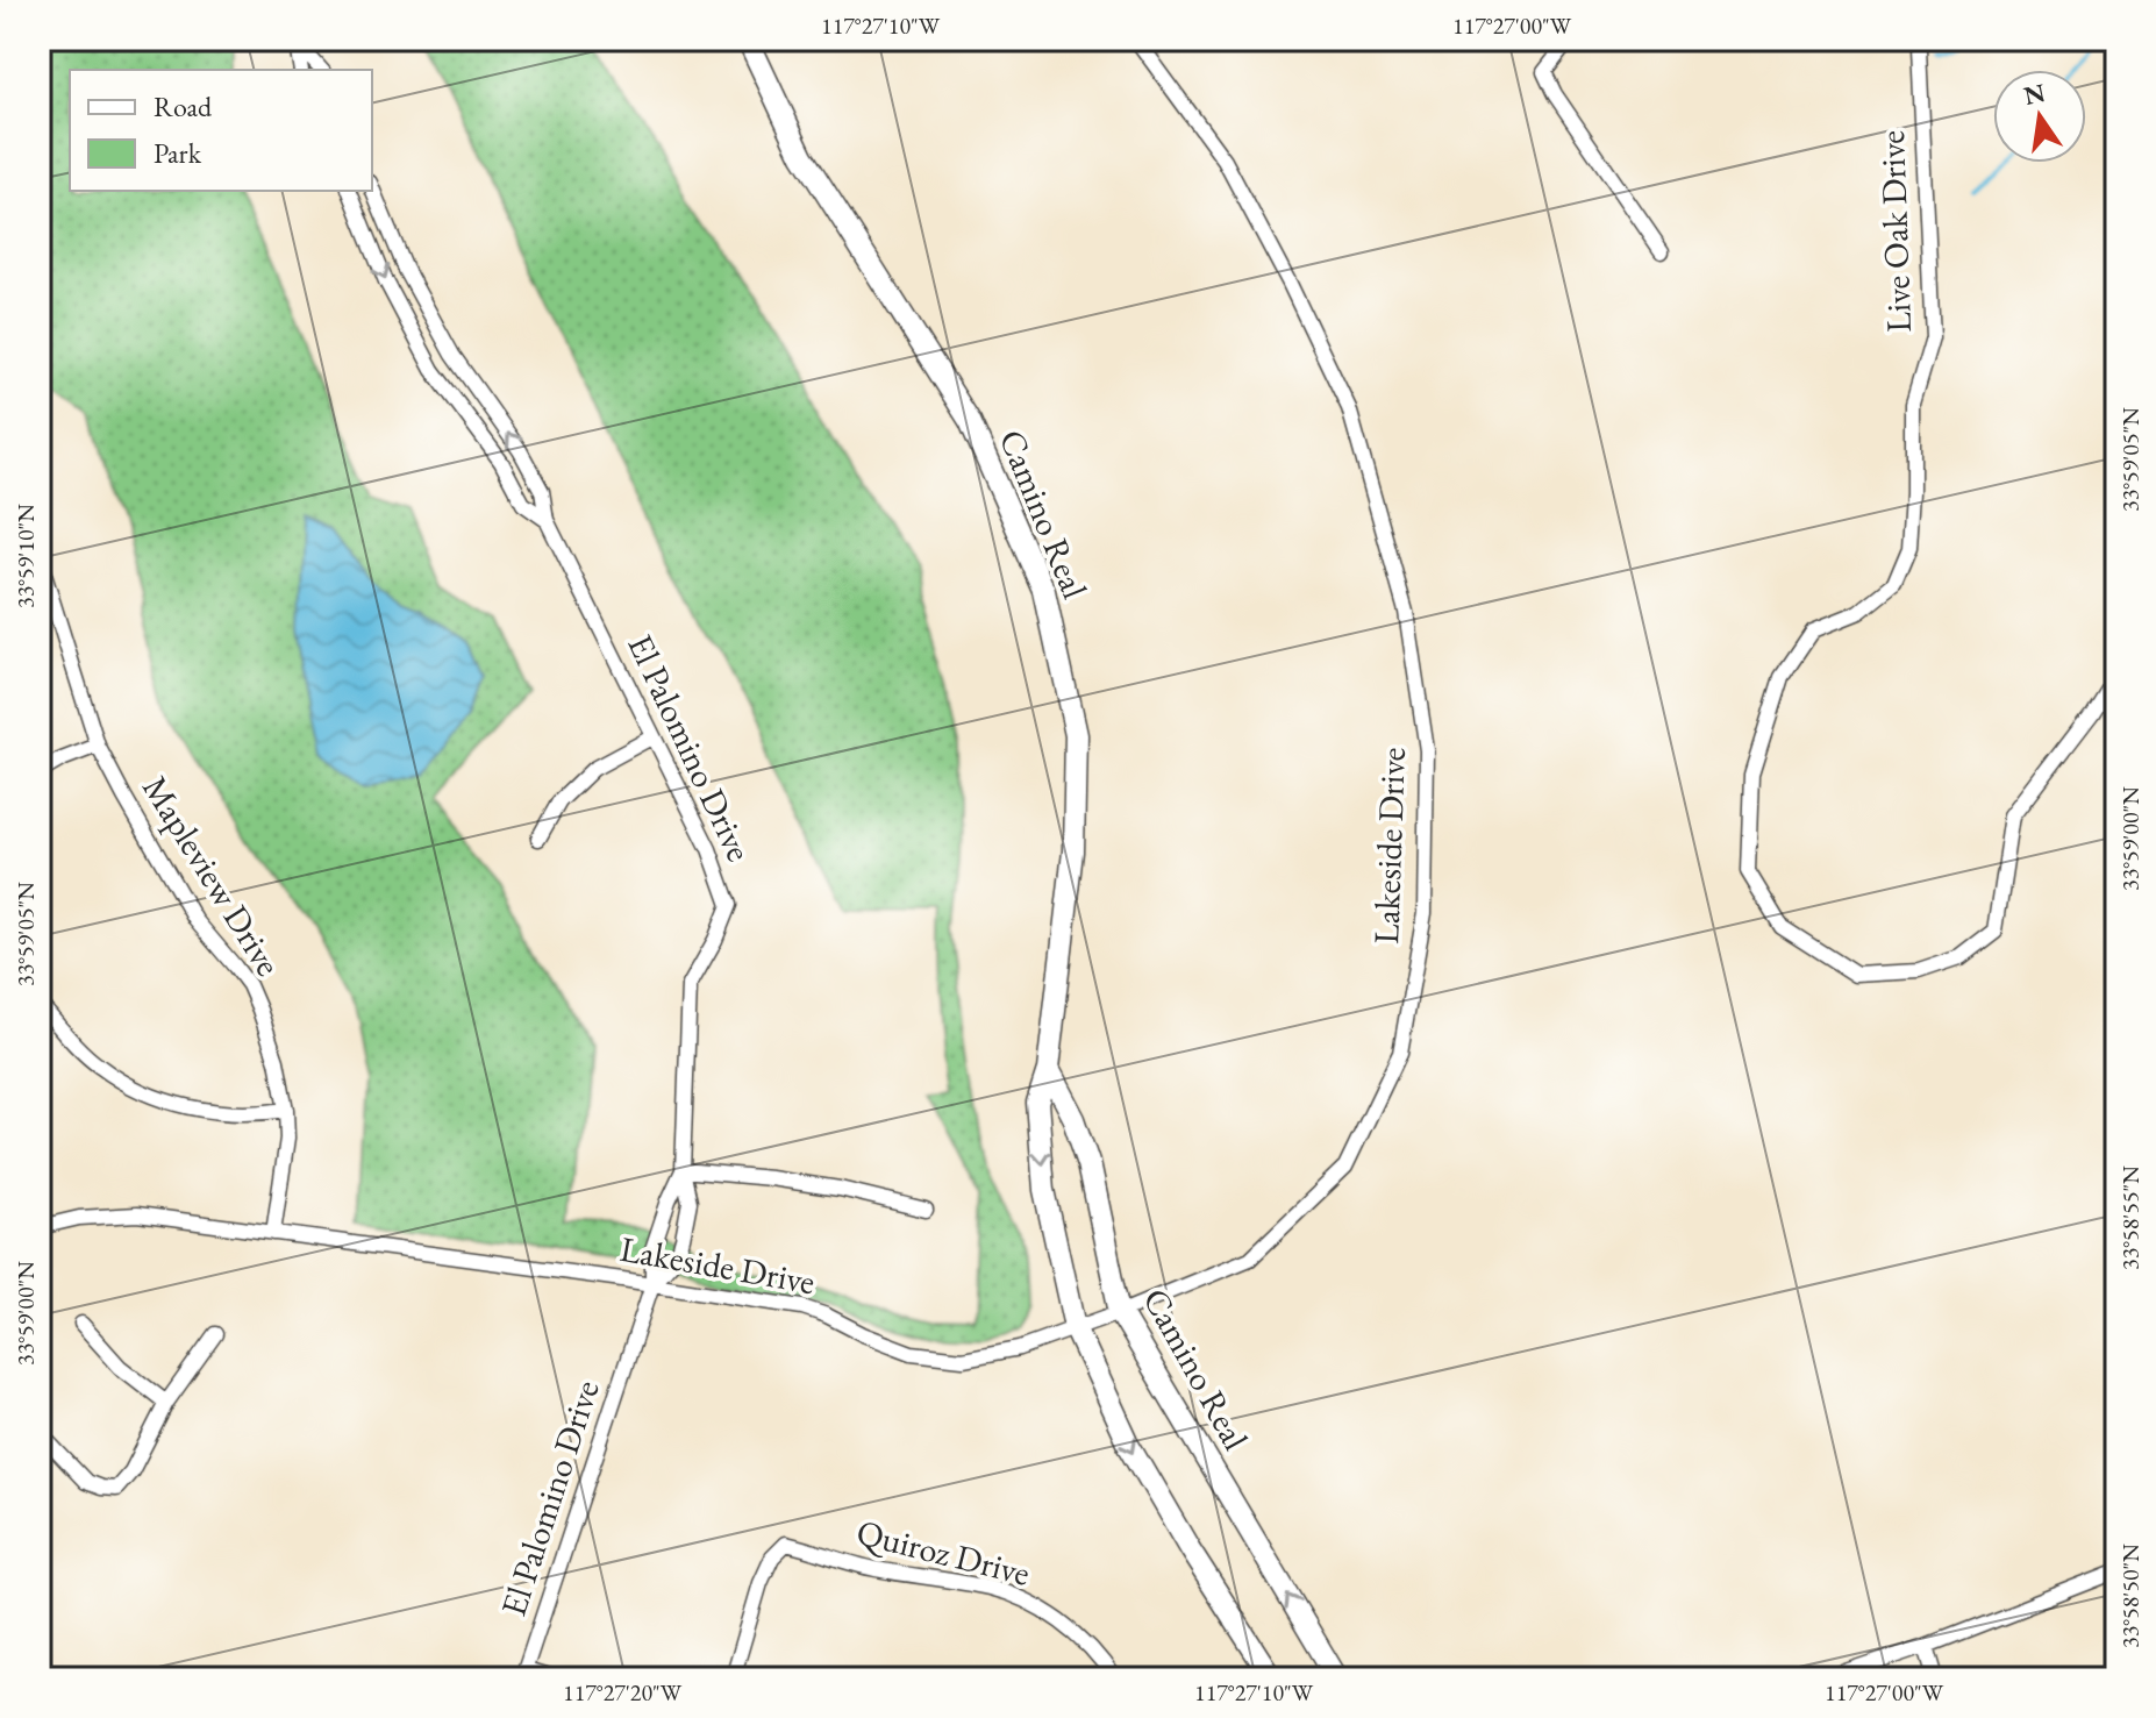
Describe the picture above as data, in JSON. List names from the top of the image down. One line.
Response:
{"streets":{"main road":["Camino Real"],"street":["Live Oak Drive","El Palomino Drive","Lakeside Drive","Mapleview Drive","Quiroz Drive"]},"crossings":[["Camino Real","Lakeside Drive"],["El Palomino Drive","Lakeside Drive"],["Lakeside Drive","Mapleview Drive"]],"legend":["Road","Park"],"north":"top","coordinates":["117°27'10\"W","117°27'00\"W","33°59'05\"N","33°59'10\"N","33°59'00\"N","33°58'55\"N","33°58'50\"N","117°27'20\"W"]}
